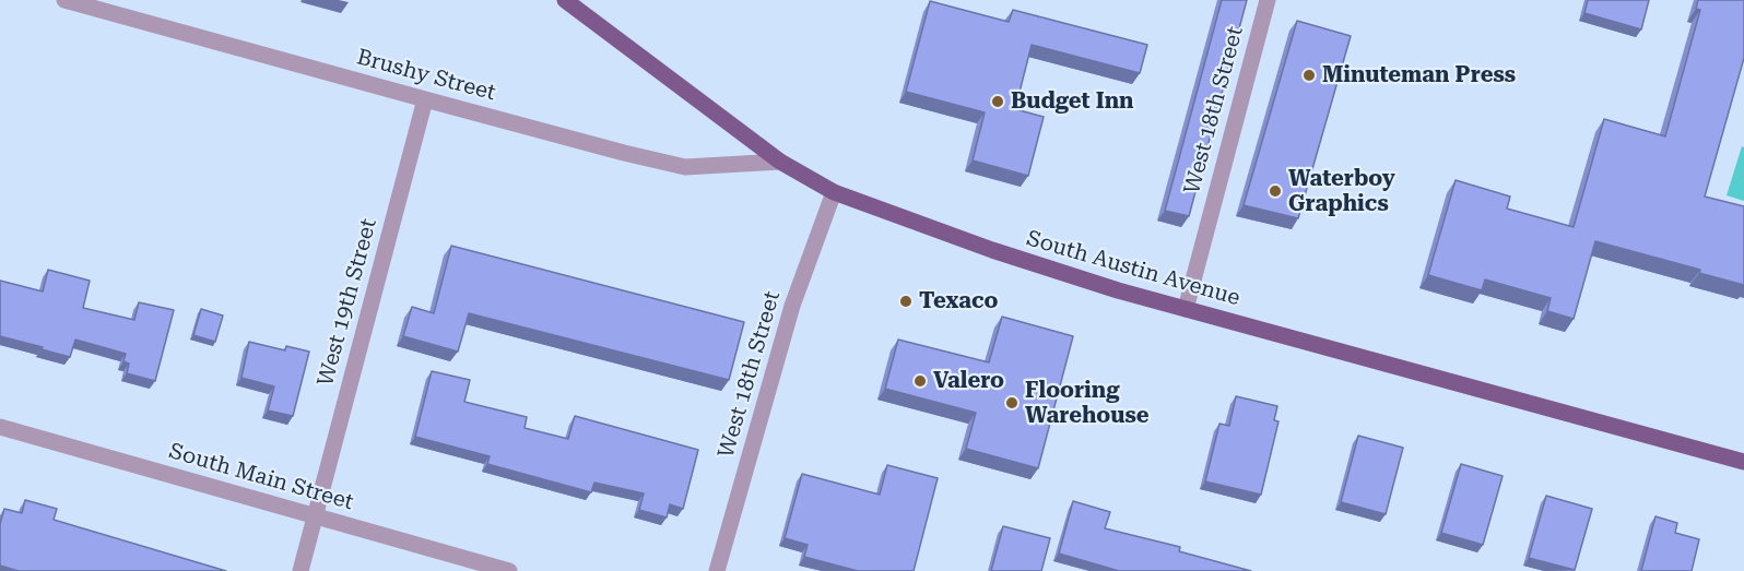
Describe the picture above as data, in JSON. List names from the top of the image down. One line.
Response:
{"streets":{"main road":["South Austin Avenue"],"street":["Brushy Street","West 18th Street","West 19th Street","South Main Street"]},"crossings":[["Brushy Street","South Austin Avenue"],["Brushy Street","West 19th Street"],["West 18th Street","South Austin Avenue"],["West 19th Street","South Main Street"]],"places":["Minuteman Press","Budget Inn","Waterboy Graphics","Texaco","Valero","Flooring Warehouse"]}
